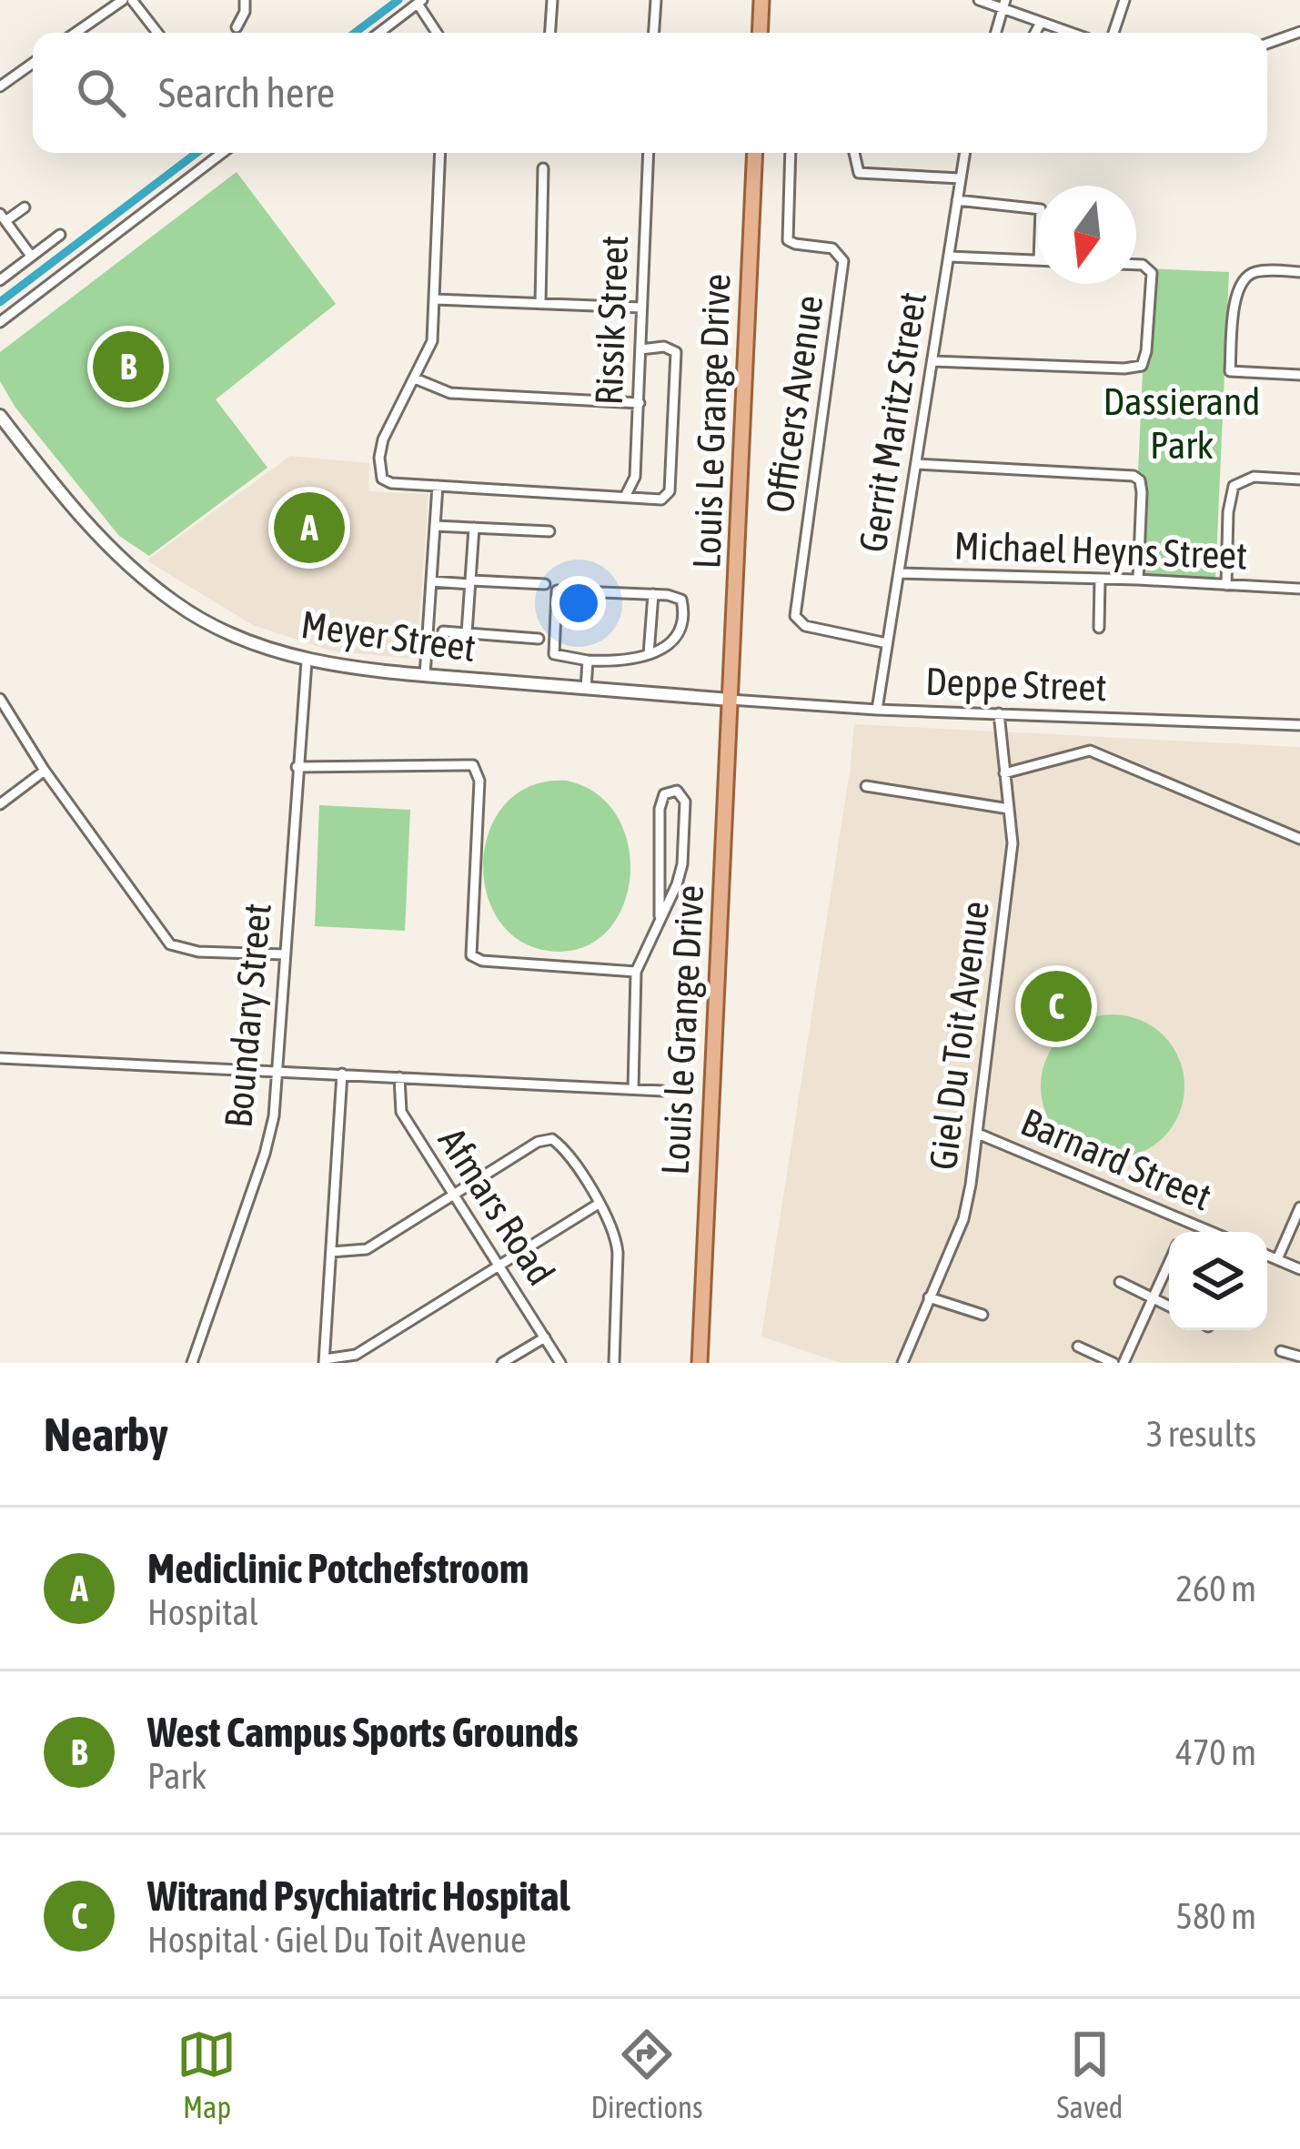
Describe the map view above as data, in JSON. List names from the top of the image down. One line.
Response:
{"streets":{"main road":["Louis Le Grange Drive","Louis le Grange Drive"],"street":["Rissik Street","Officers Avenue","Gerrit Maritz Street","Michael Heyns Street","Meyer Street","Deppe Street","Boundary Street","Giel Du Toit Avenue","Barnard Street","Afmars Road"]},"crossings":[["Officers Avenue","Gerrit Maritz Street"],["Louis Le Grange Drive","Meyer Street"],["Louis Le Grange Drive","Deppe Street"],["Louis Le Grange Drive","Louis le Grange Drive"],["Gerrit Maritz Street","Michael Heyns Street"],["Gerrit Maritz Street","Deppe Street"],["Meyer Street","Deppe Street"],["Meyer Street","Boundary Street"],["Meyer Street","Louis le Grange Drive"],["Deppe Street","Louis le Grange Drive"],["Deppe Street","Giel Du Toit Avenue"],["Giel Du Toit Avenue","Barnard Street"]],"parks":["Dassierand Park"],"north":"bottom","page":{"search":"Search here","pins":["B","A","C"],"heading":["Nearby","3 results"],"list":[{"mark":"A","name":"Mediclinic Potchefstroom","note":"Hospital","value":"260 m"},{"mark":"B","name":"West Campus Sports Grounds","note":"Park","value":"470 m"},{"mark":"C","name":"Witrand Psychiatric Hospital","note":"Hospital · Giel Du Toit Avenue","value":"580 m"}],"nav":["Map","Directions","Saved"]}}
